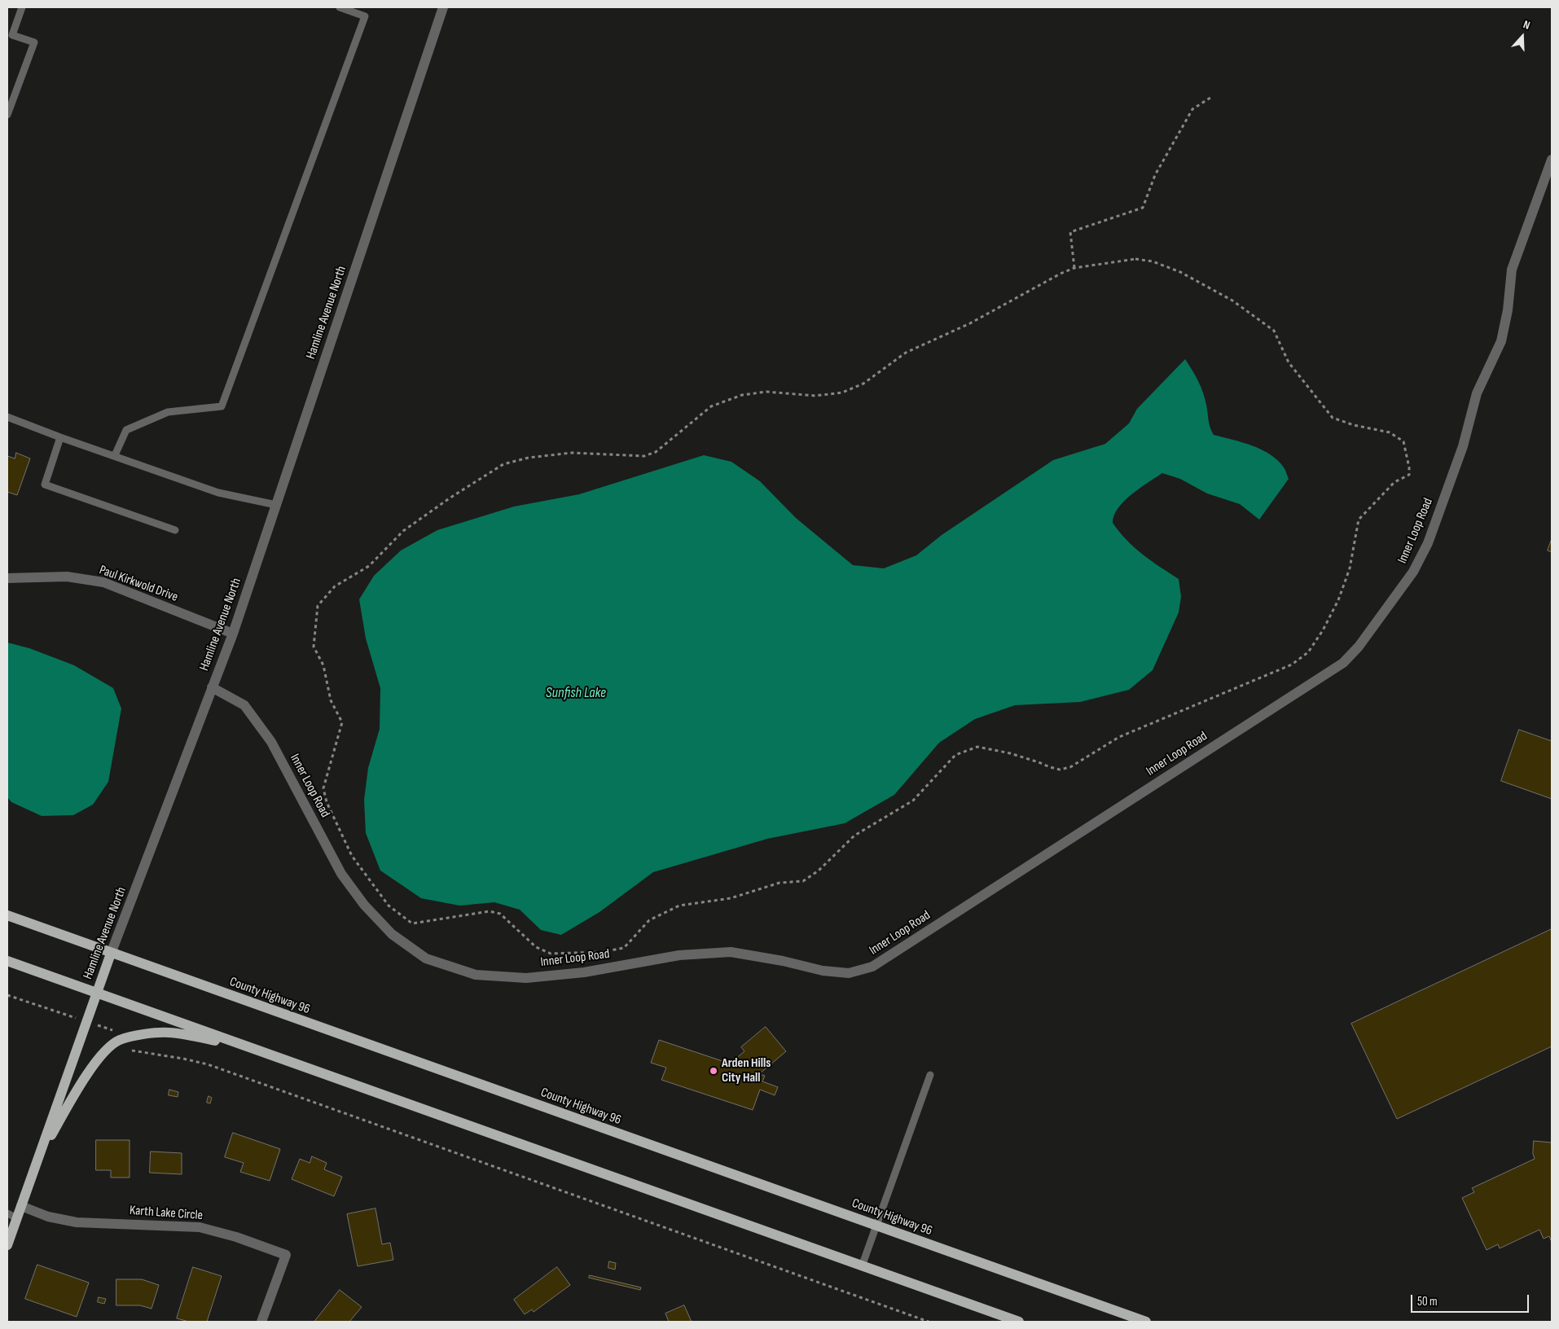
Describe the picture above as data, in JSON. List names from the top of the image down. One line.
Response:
{"streets":{"main road":["Hamline Avenue North","County Highway 96"],"street":["Inner Loop Road","Paul Kirkwold Drive","Karth Lake Circle"]},"crossings":[["Hamline Avenue North","Inner Loop Road"],["Hamline Avenue North","Paul Kirkwold Drive"],["Hamline Avenue North","County Highway 96"],["Hamline Avenue North","Karth Lake Circle"]],"water":["Sunfish Lake"],"places":["Arden Hills City Hall"],"scale_bar":"50 m","north":"top"}
